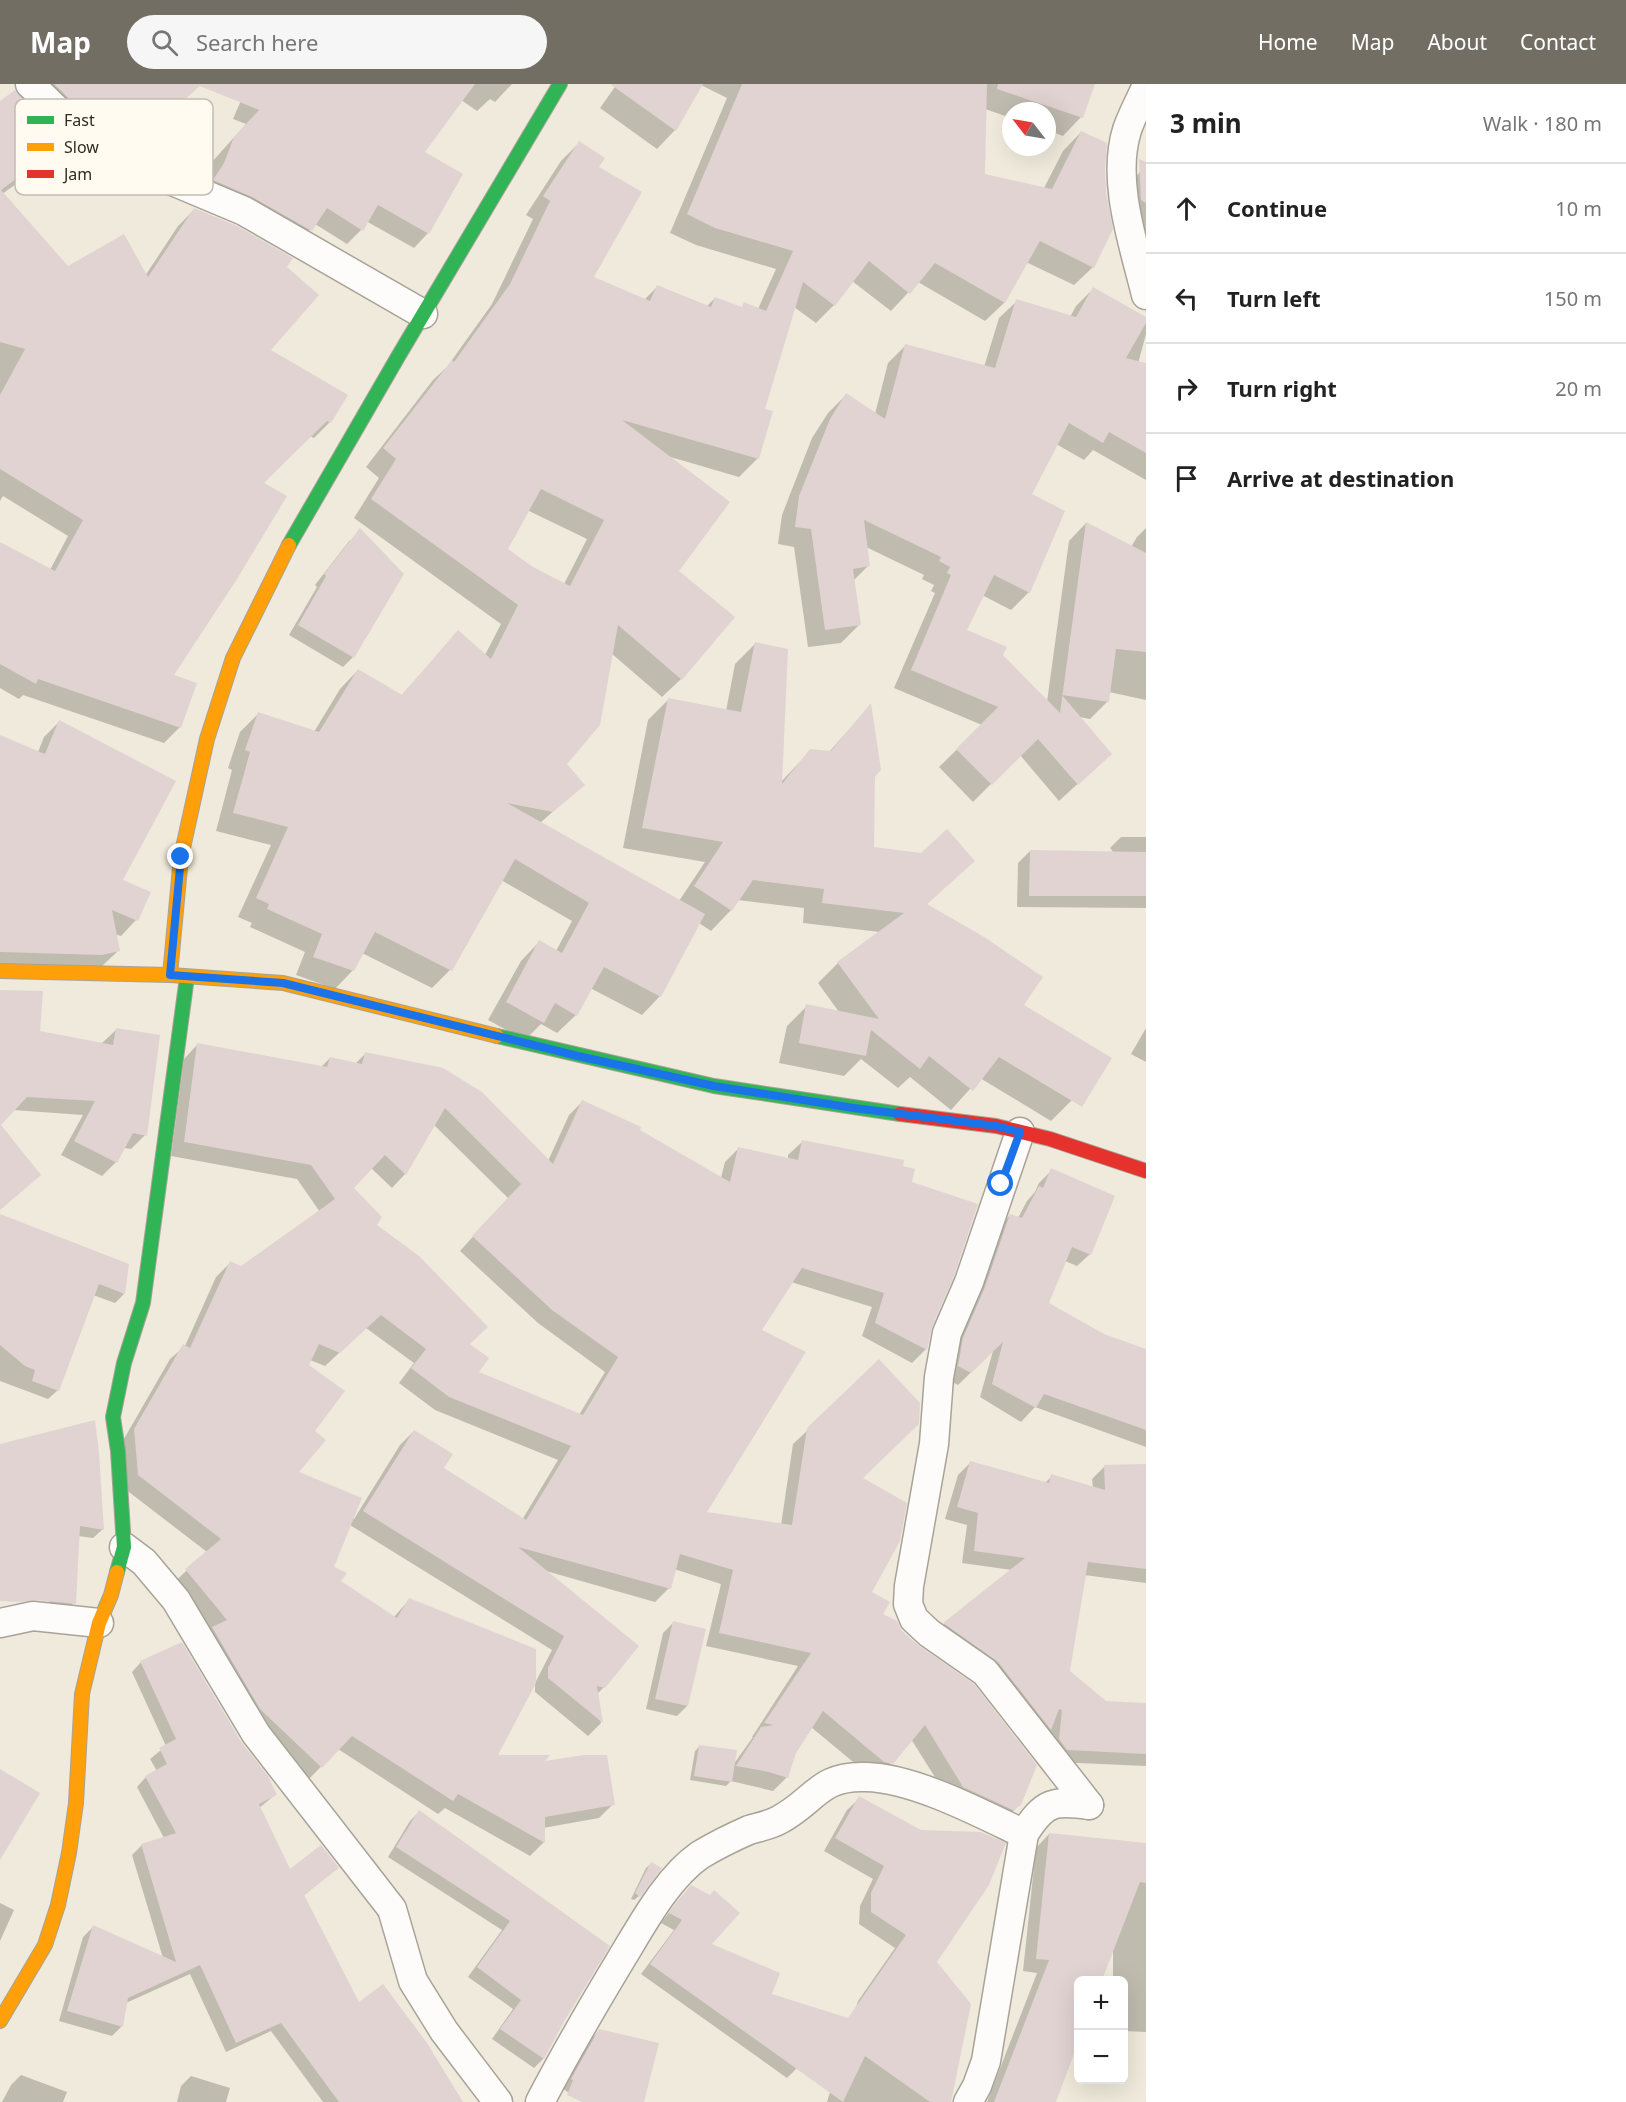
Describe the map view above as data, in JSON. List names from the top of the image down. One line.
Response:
{"legend":["Fast","Slow","Jam"],"north":"top left","page":{"header":"Map","search":"Search here","nav":["Home","Map","About","Contact"],"heading":["3 min","Walk · 180 m"],"list":[["Continue","10 m"],["Turn left","150 m"],["Turn right","20 m"],"Arrive at destination"],"map_buttons":["+","−"]}}
